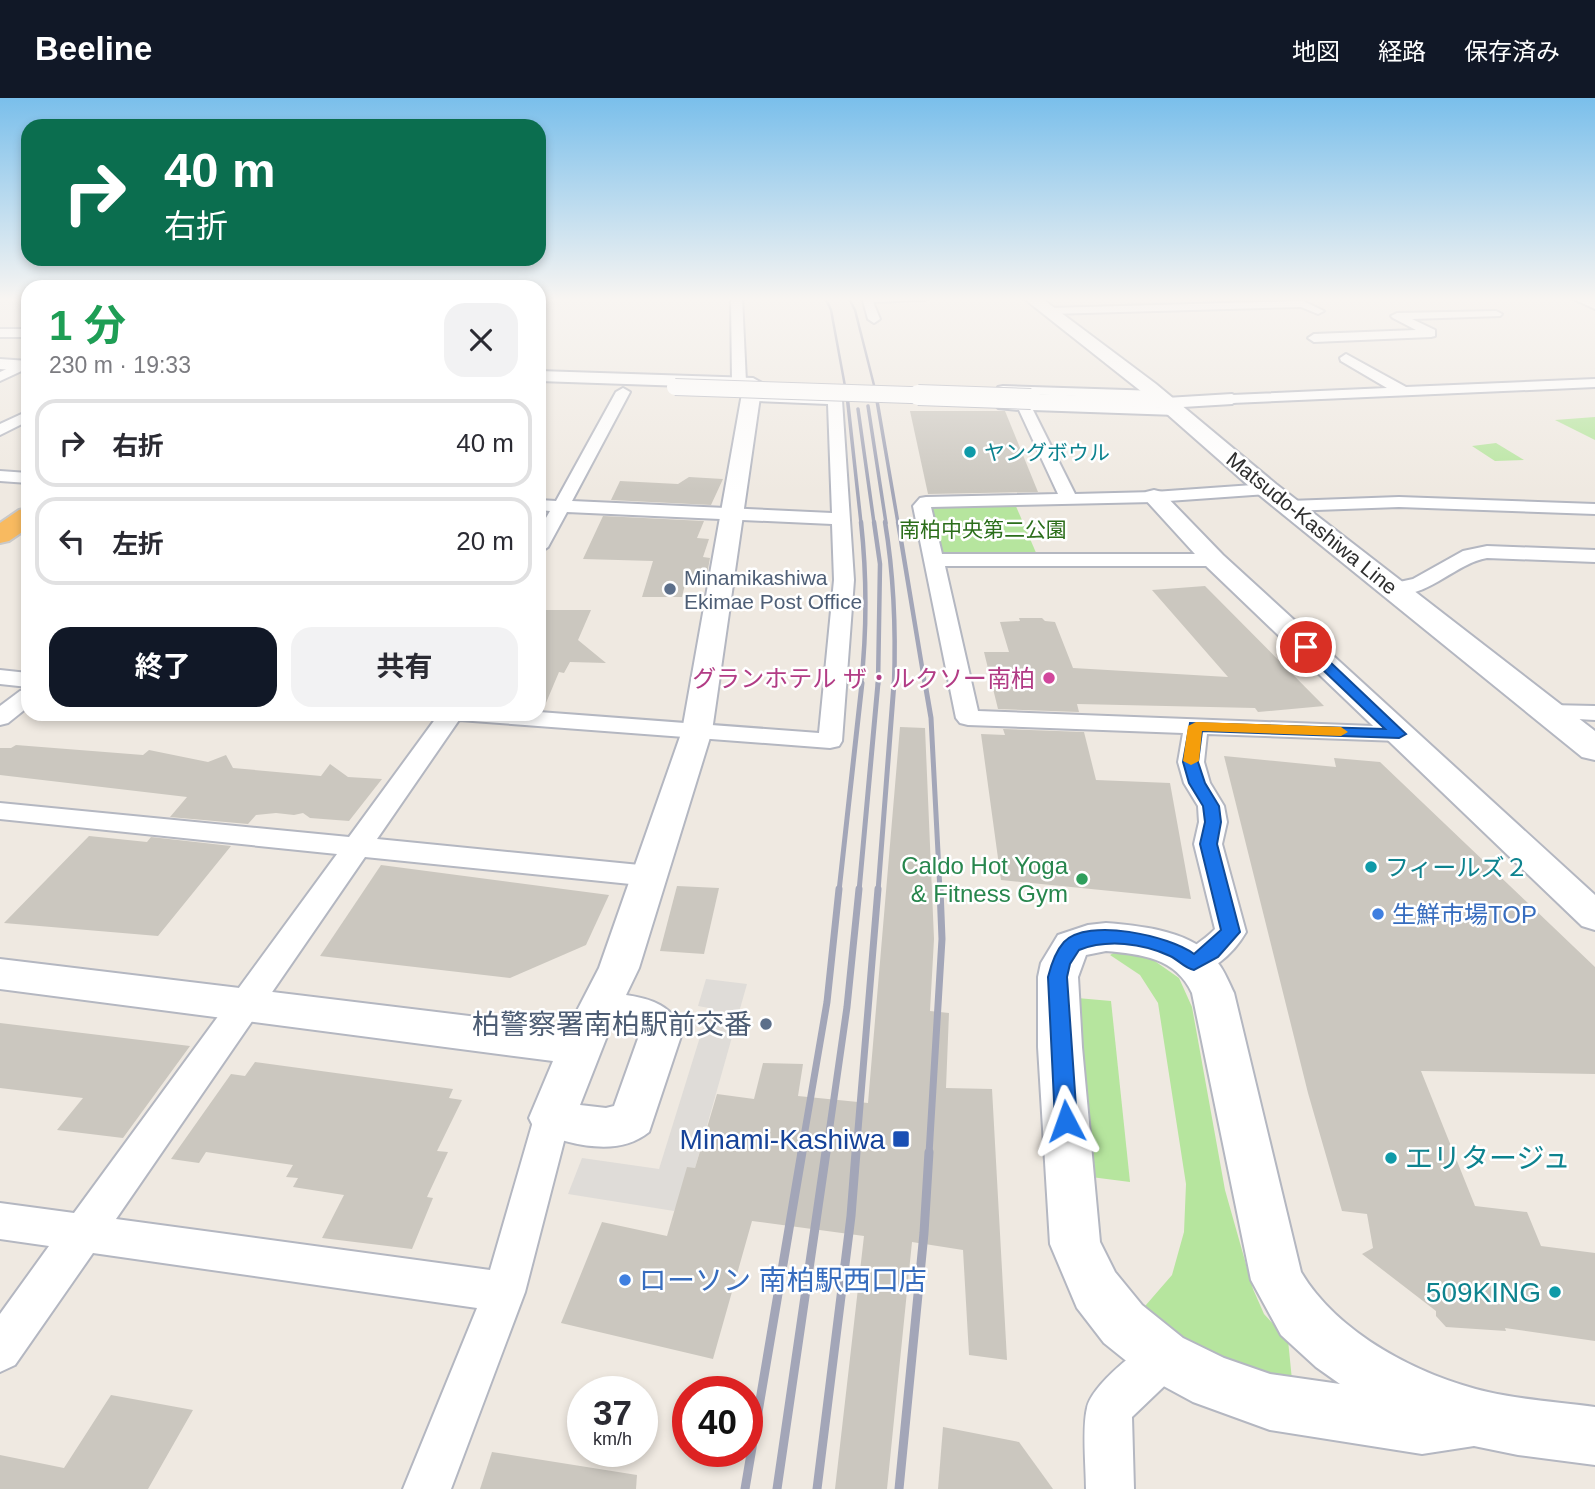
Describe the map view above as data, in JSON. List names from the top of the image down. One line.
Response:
{"streets":{"main road":["Matsudo-Kashiwa Line"]},"parks":["南柏中央第二公園"],"places":{"other":["ヤングボウル","Minamikashiwa Ekimae Post Office","グランホテル ザ・ルクソー南柏","フィールズ２","Caldo Hot Yoga & Fitness Gym","生鮮市場TOP","柏警察署南柏駅前交番","エリタージュ","ローソン 南柏駅西口店","509KING"],"transit":["Minami-Kashiwa"]},"page":{"header":"Beeline","nav":["地図","経路","保存済み"],"turn":["40 m","右折"],"heading":["1 分","230 m · 19:33"],"list":[{"name":"右折","value":"40 m"},{"name":"左折","value":"20 m"}],"buttons":["終了","共有"],"speed":"37 km/h","limit":"40"}}
